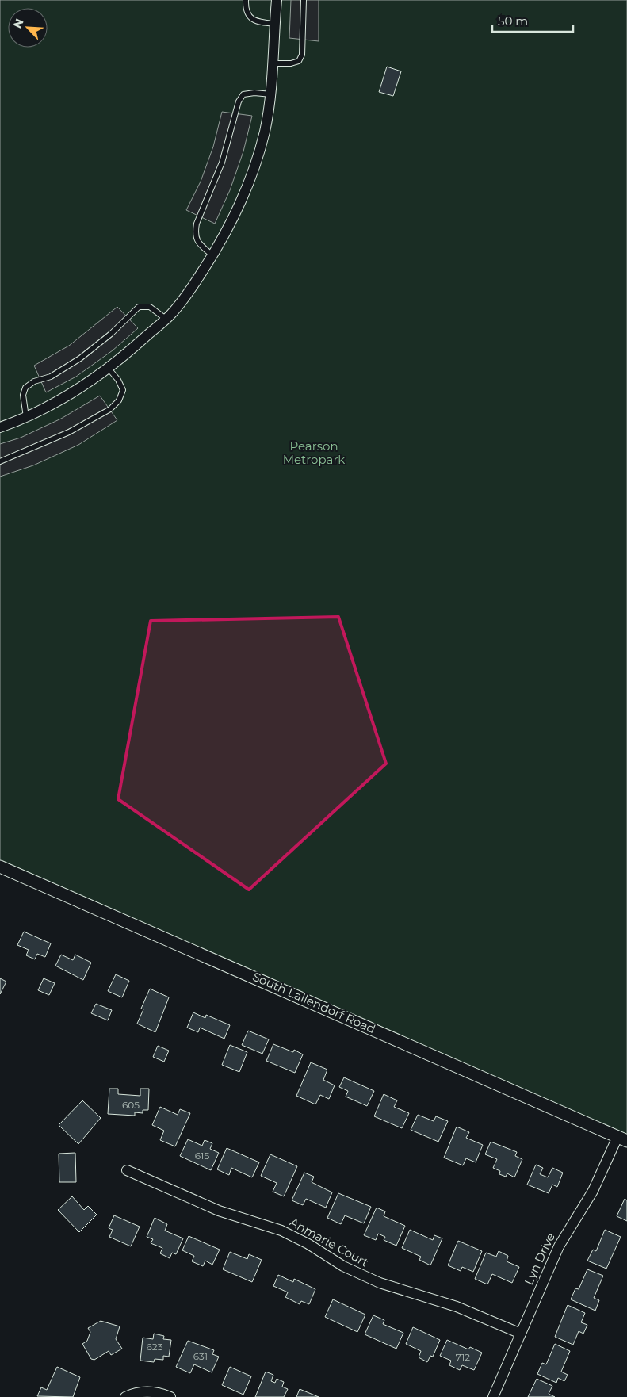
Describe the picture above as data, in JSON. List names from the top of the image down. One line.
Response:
{"streets":{"street":["South Lallendorf Road","Anmarie Court","Lyn Drive"]},"crossings":[["South Lallendorf Road","Lyn Drive"],["Anmarie Court","Lyn Drive"]],"parks":["Pearson Metropark"],"house_numbers":["605","615","623","631","712"],"scale_bar":"50 m","north":"top left"}
